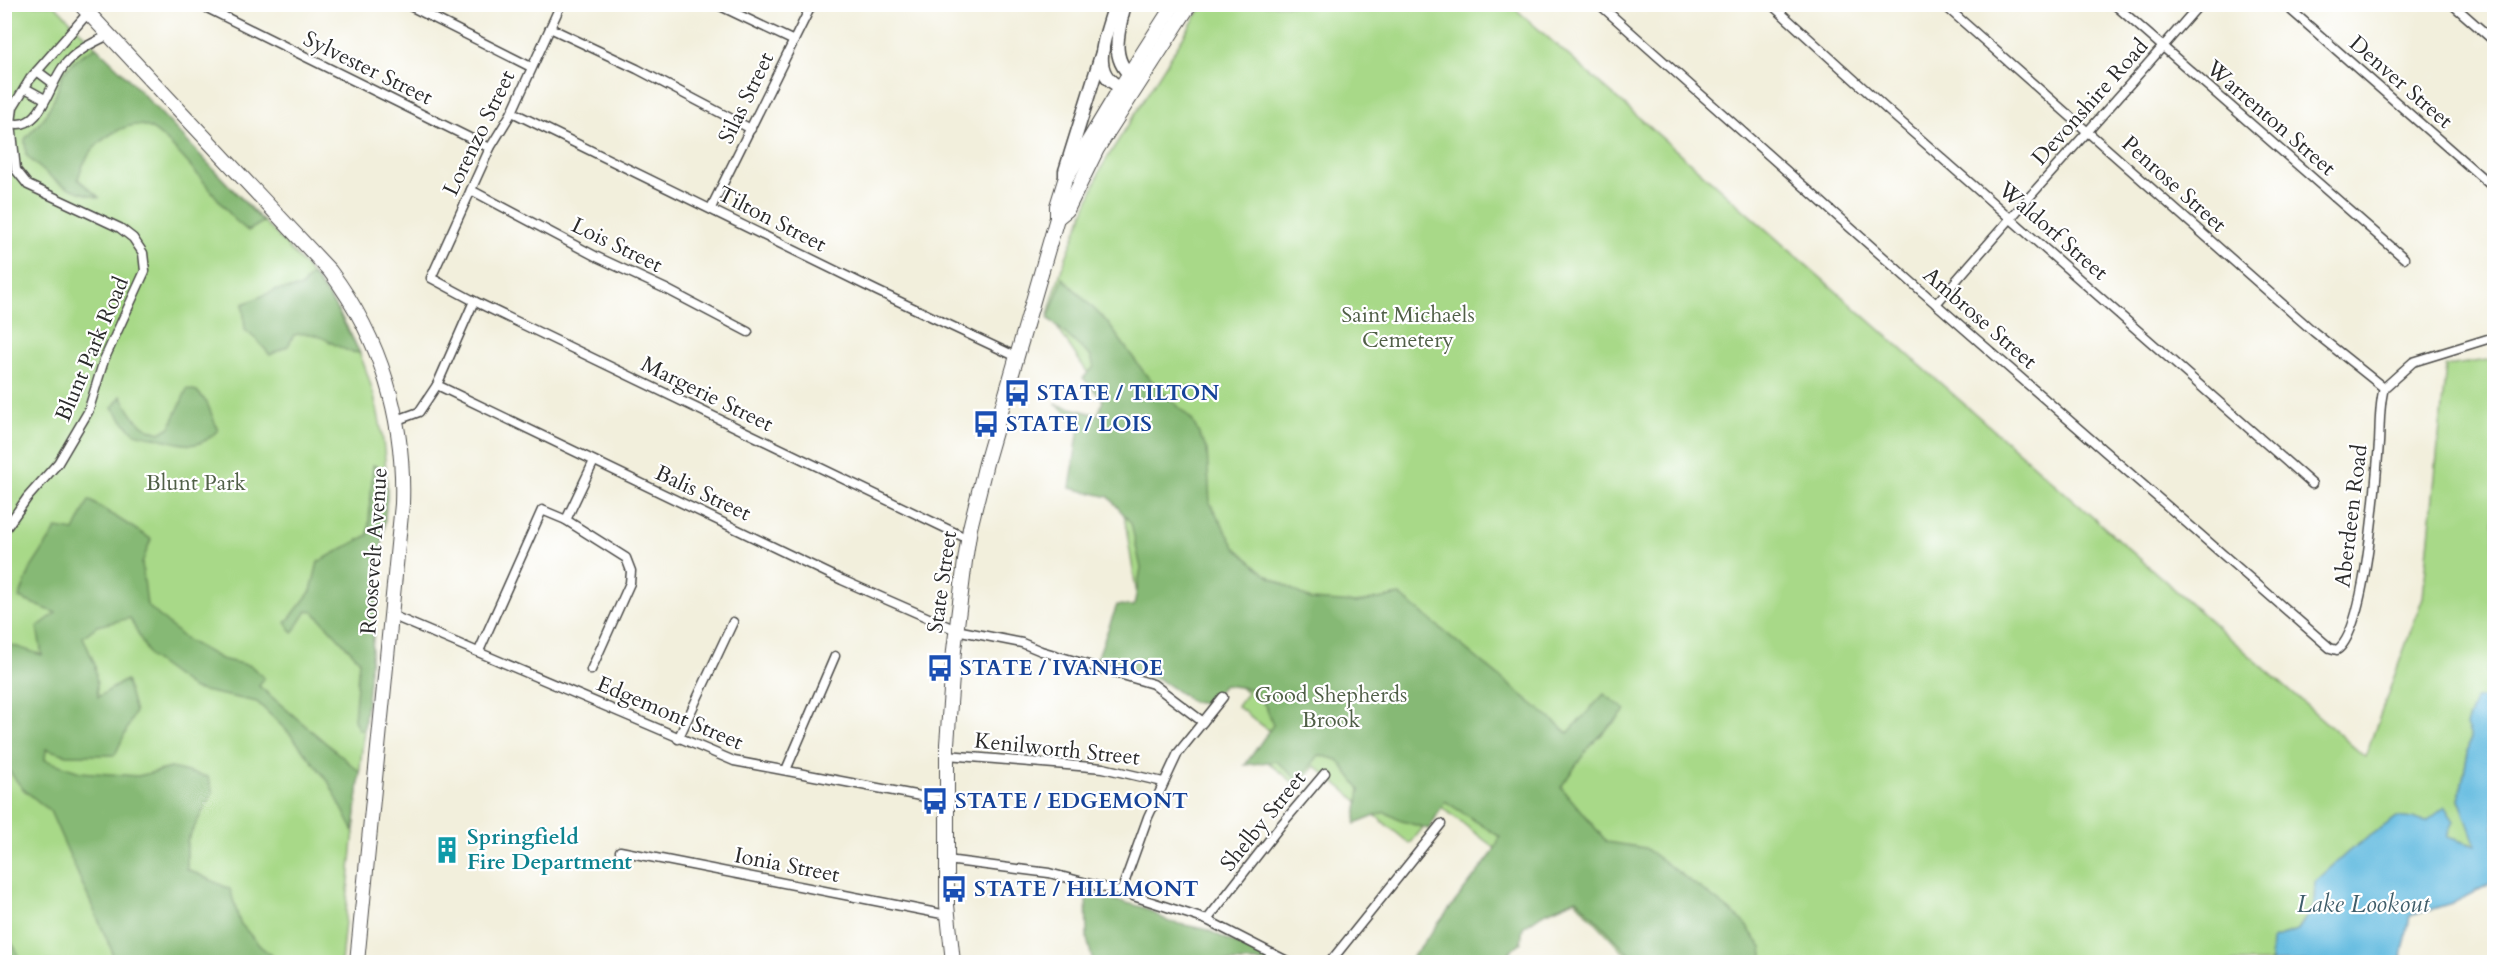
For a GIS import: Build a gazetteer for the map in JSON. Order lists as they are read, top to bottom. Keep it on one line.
{"streets":{"main road":["Roosevelt Avenue","State Street"],"street":["Sylvester Street","Denver Street","Silas Street","Devonshire Road","Warrenton Street","Lorenzo Street","Penrose Street","Tilton Street","Waldorf Street","Lois Street","Ambrose Street","Blunt Park Road","Margerie Street","Balis Street","Aberdeen Road","Edgemont Street","Kenilworth Street","Shelby Street","Ionia Street"]},"crossings":[["Sylvester Street","Lorenzo Street"],["Silas Street","Tilton Street"],["Devonshire Road","Warrenton Street"],["Devonshire Road","Penrose Street"],["Devonshire Road","Waldorf Street"],["Devonshire Road","Ambrose Street"],["Lorenzo Street","Tilton Street"],["Lorenzo Street","Lois Street"],["Lorenzo Street","Margerie Street"],["Penrose Street","Aberdeen Road"],["Tilton Street","State Street"],["Ambrose Street","Aberdeen Road"],["Blunt Park Road","Roosevelt Avenue"],["Margerie Street","State Street"],["Balis Street","State Street"],["Roosevelt Avenue","Edgemont Street"],["State Street","Edgemont Street"],["State Street","Kenilworth Street"],["State Street","Ionia Street"]],"water":["Lake Lookout"],"parks":["Saint Michaels Cemetery","Blunt Park","Good Shepherds Brook"],"places":{"bus stop":["STATE / TILTON","STATE / LOIS","STATE / IVANHOE","STATE / EDGEMONT","STATE / HILLMONT"],"building":["Springfield Fire Department"]}}
